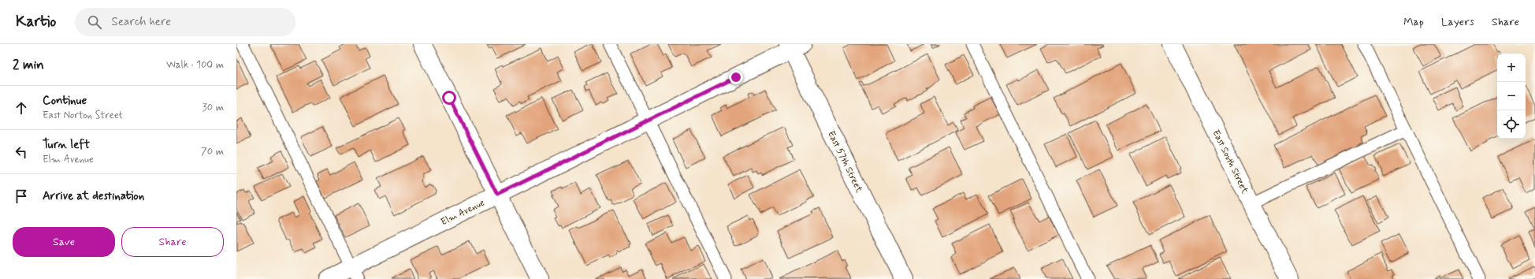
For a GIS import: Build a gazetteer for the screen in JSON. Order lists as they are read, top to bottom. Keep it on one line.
{"streets":{"street":["East 57th Street","East South Street","Elm Avenue"]},"crossings":[["East 57th Street","Elm Avenue"]],"page":{"header":"Kartio","search":"Search here","nav":["Map","Layers","Share"],"heading":["2 min","Walk · 100 m"],"map_buttons":["+","−"],"list":[["Continue","East Norton Street","30 m"],["Turn left","Elm Avenue","70 m"],"Arrive at destination"],"buttons":["Save","Share"]}}
